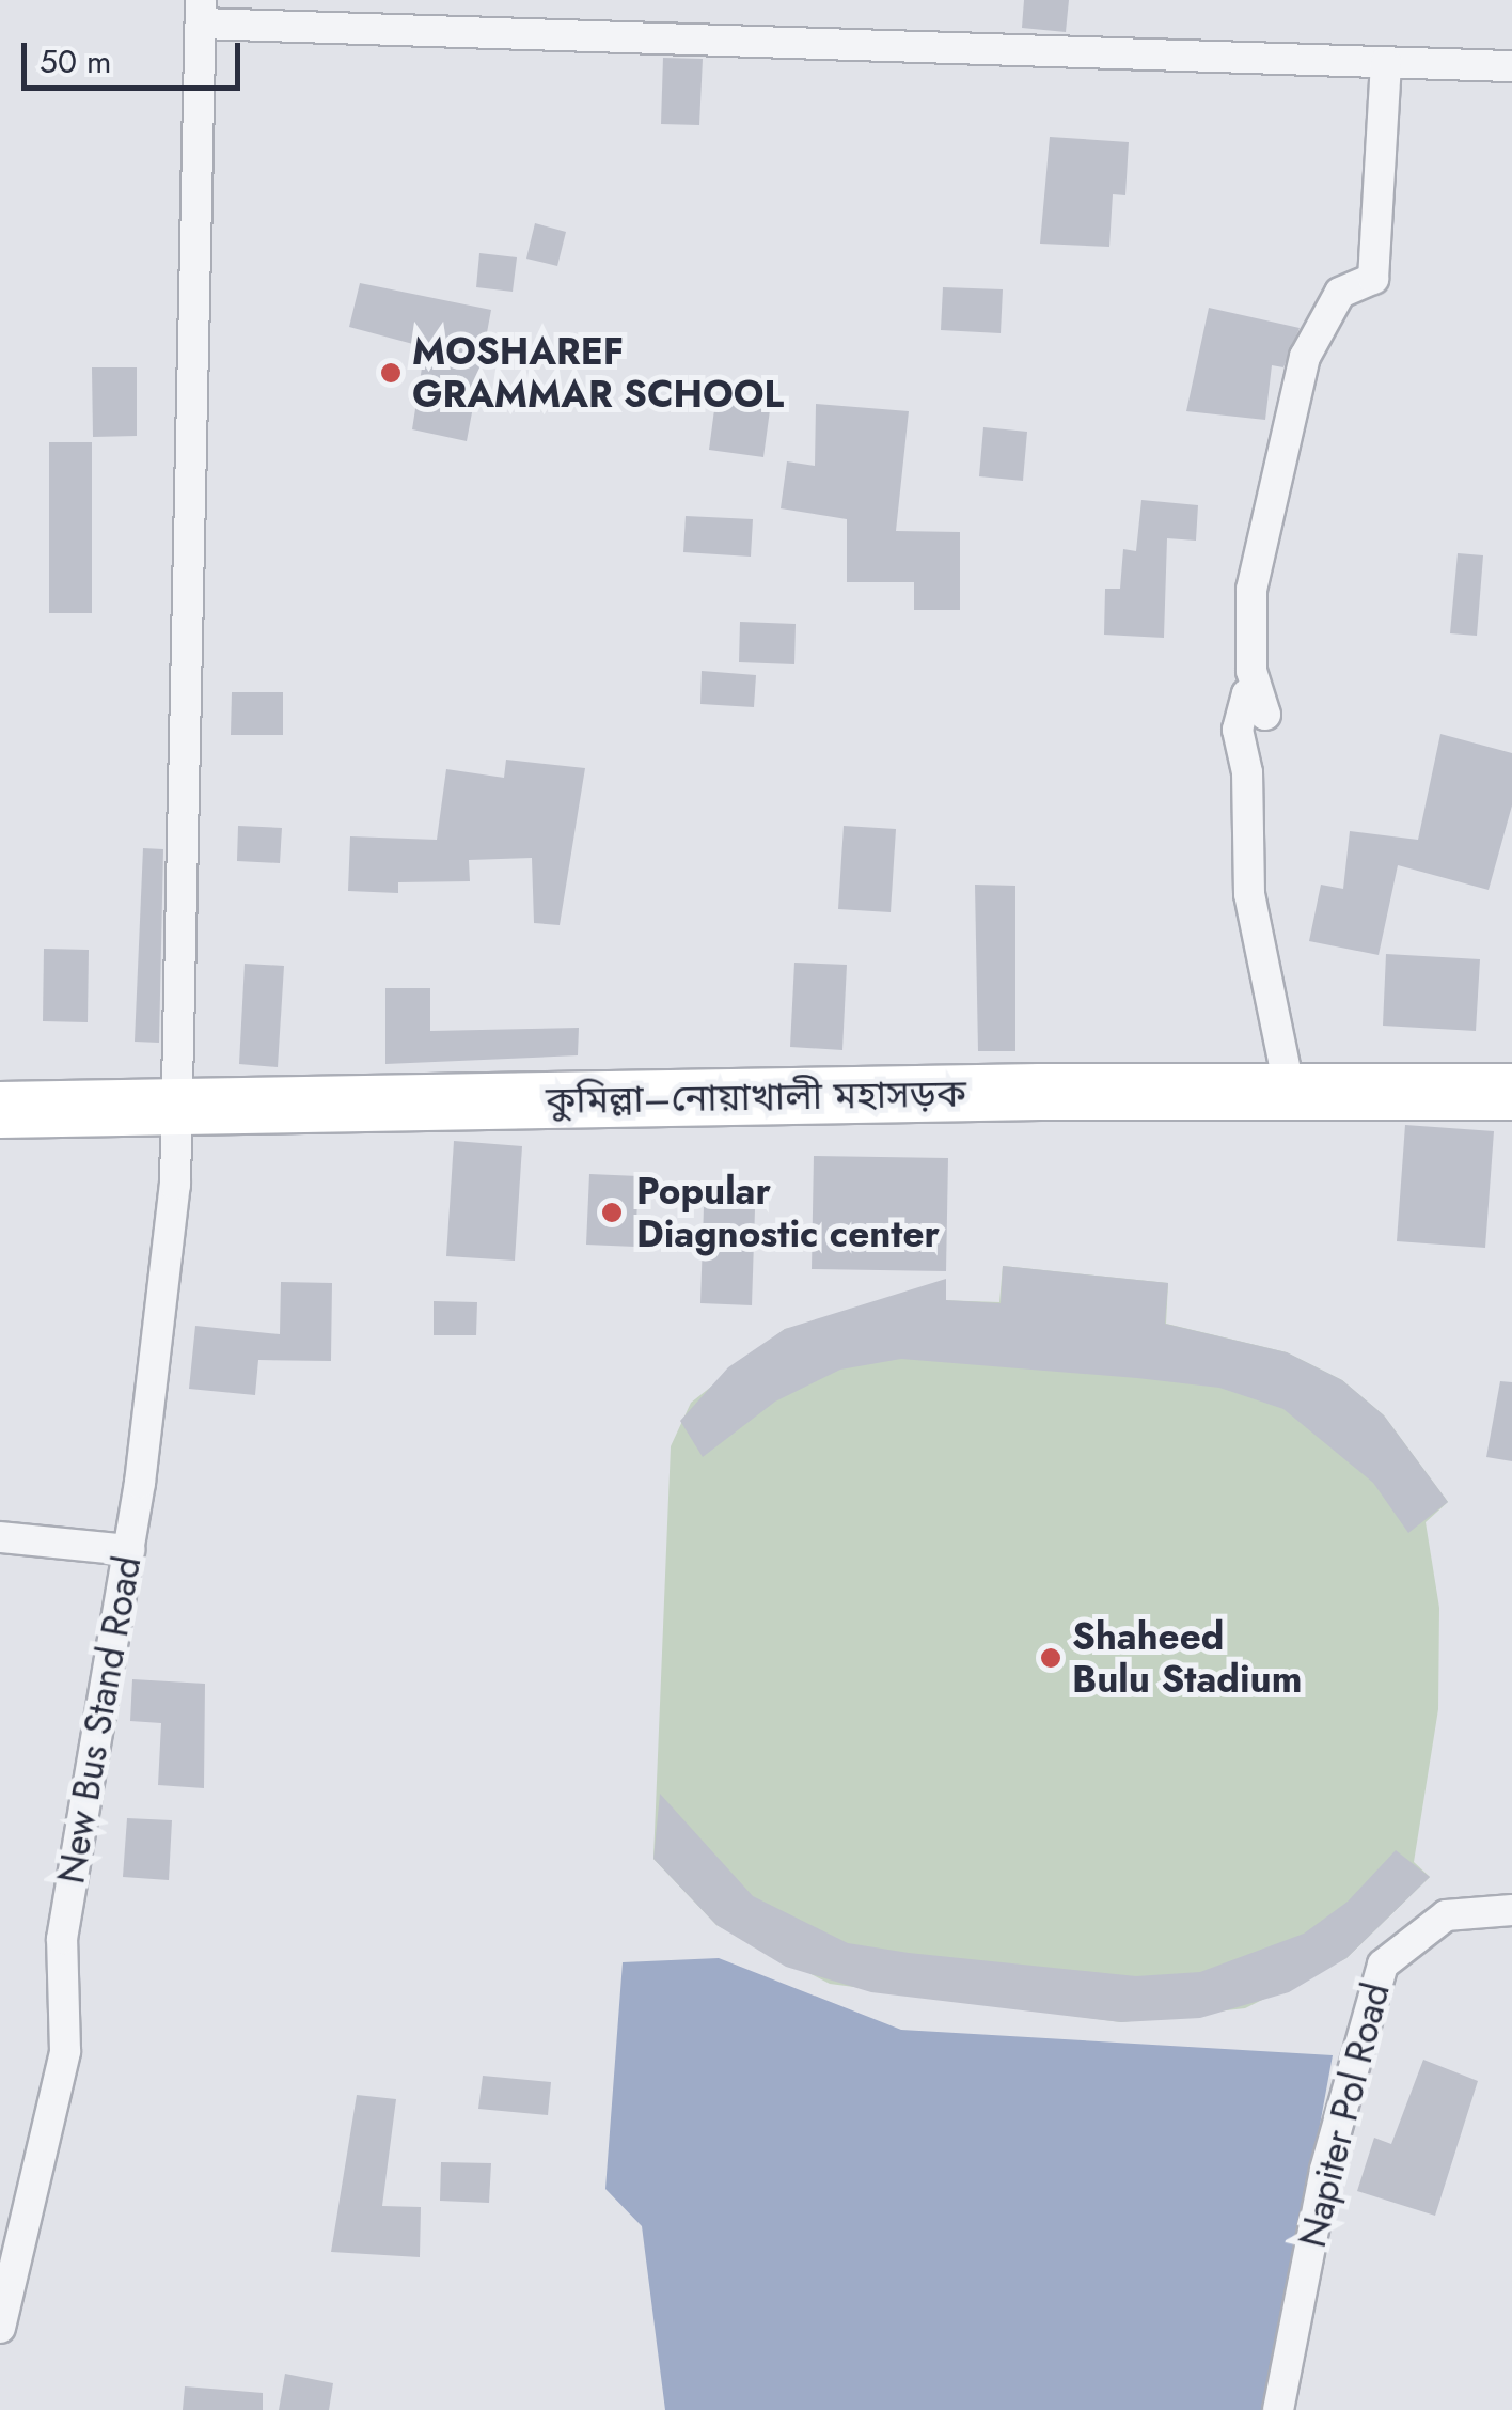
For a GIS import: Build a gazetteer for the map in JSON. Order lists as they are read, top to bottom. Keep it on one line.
{"streets":{"highway":["কুমিল্লা–নোয়াখালী মহাসড়ক"],"street":["New Bus Stand Road","Napiter Pol Road"]},"crossings":[["কুমিল্লা–নোয়াখালী মহাসড়ক","New Bus Stand Road"]],"places":["MOSHAREF GRAMMAR SCHOOL","Popular Diagnostic center","Shaheed Bulu Stadium"],"scale_bar":"50 m"}
